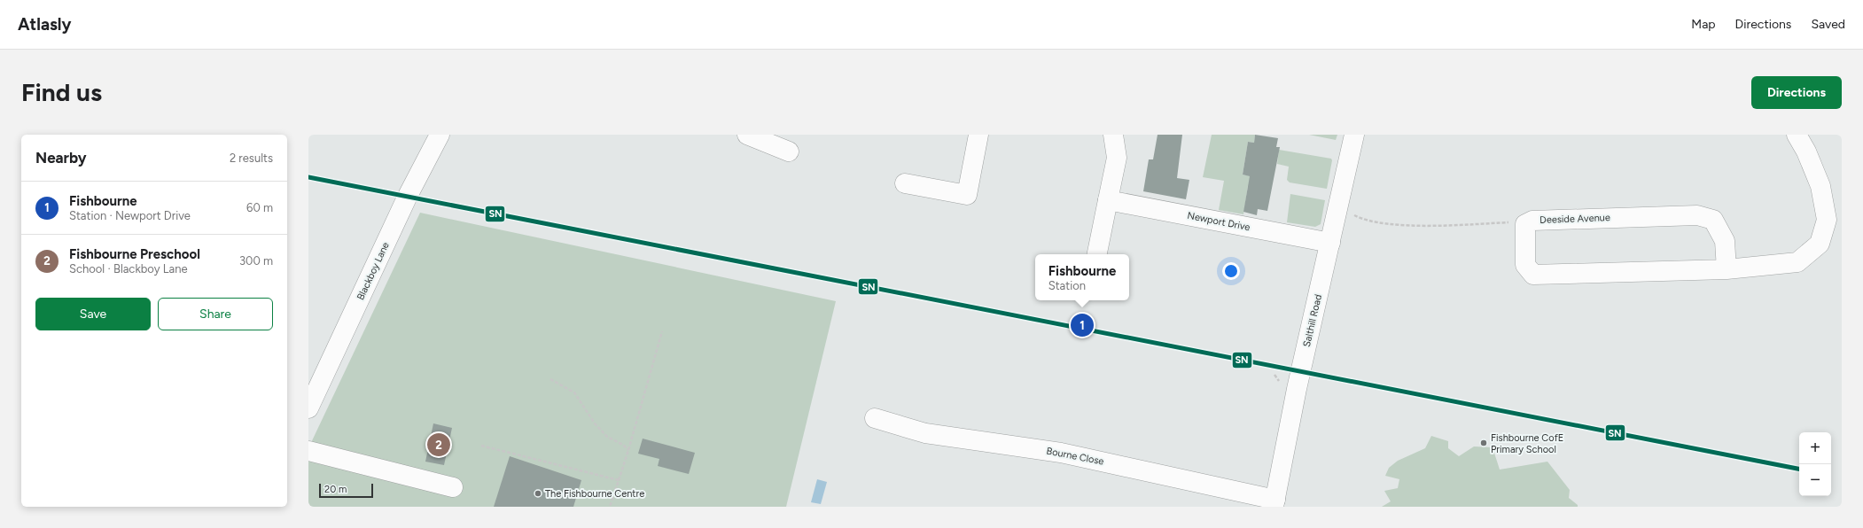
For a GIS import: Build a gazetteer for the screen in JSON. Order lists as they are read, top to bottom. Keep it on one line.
{"streets":{"street":["Deeside Avenue","Newport Drive","Blackboy Lane","Salthill Road","Bourne Close"]},"crossings":[["Newport Drive","Salthill Road"],["Salthill Road","Bourne Close"]],"places":["Fishbourne CofE Primary School","The Fishbourne Centre"],"lines":["transit line SN"],"scale_bar":"20 m","page":{"header":"Atlasly","nav":["Map","Directions","Saved"],"buttons":["Directions",["Save","Share"]],"title":"Find us","heading":["Nearby","2 results"],"list":[{"mark":"1","name":"Fishbourne","note":"Station · Newport Drive","value":"60 m"},{"mark":"2","name":"Fishbourne Preschool","note":"School · Blackboy Lane","value":"300 m"}],"popup":["Fishbourne","Station"],"pins":["1","2"],"map_buttons":["+","−"],"scale":"20 m"}}
